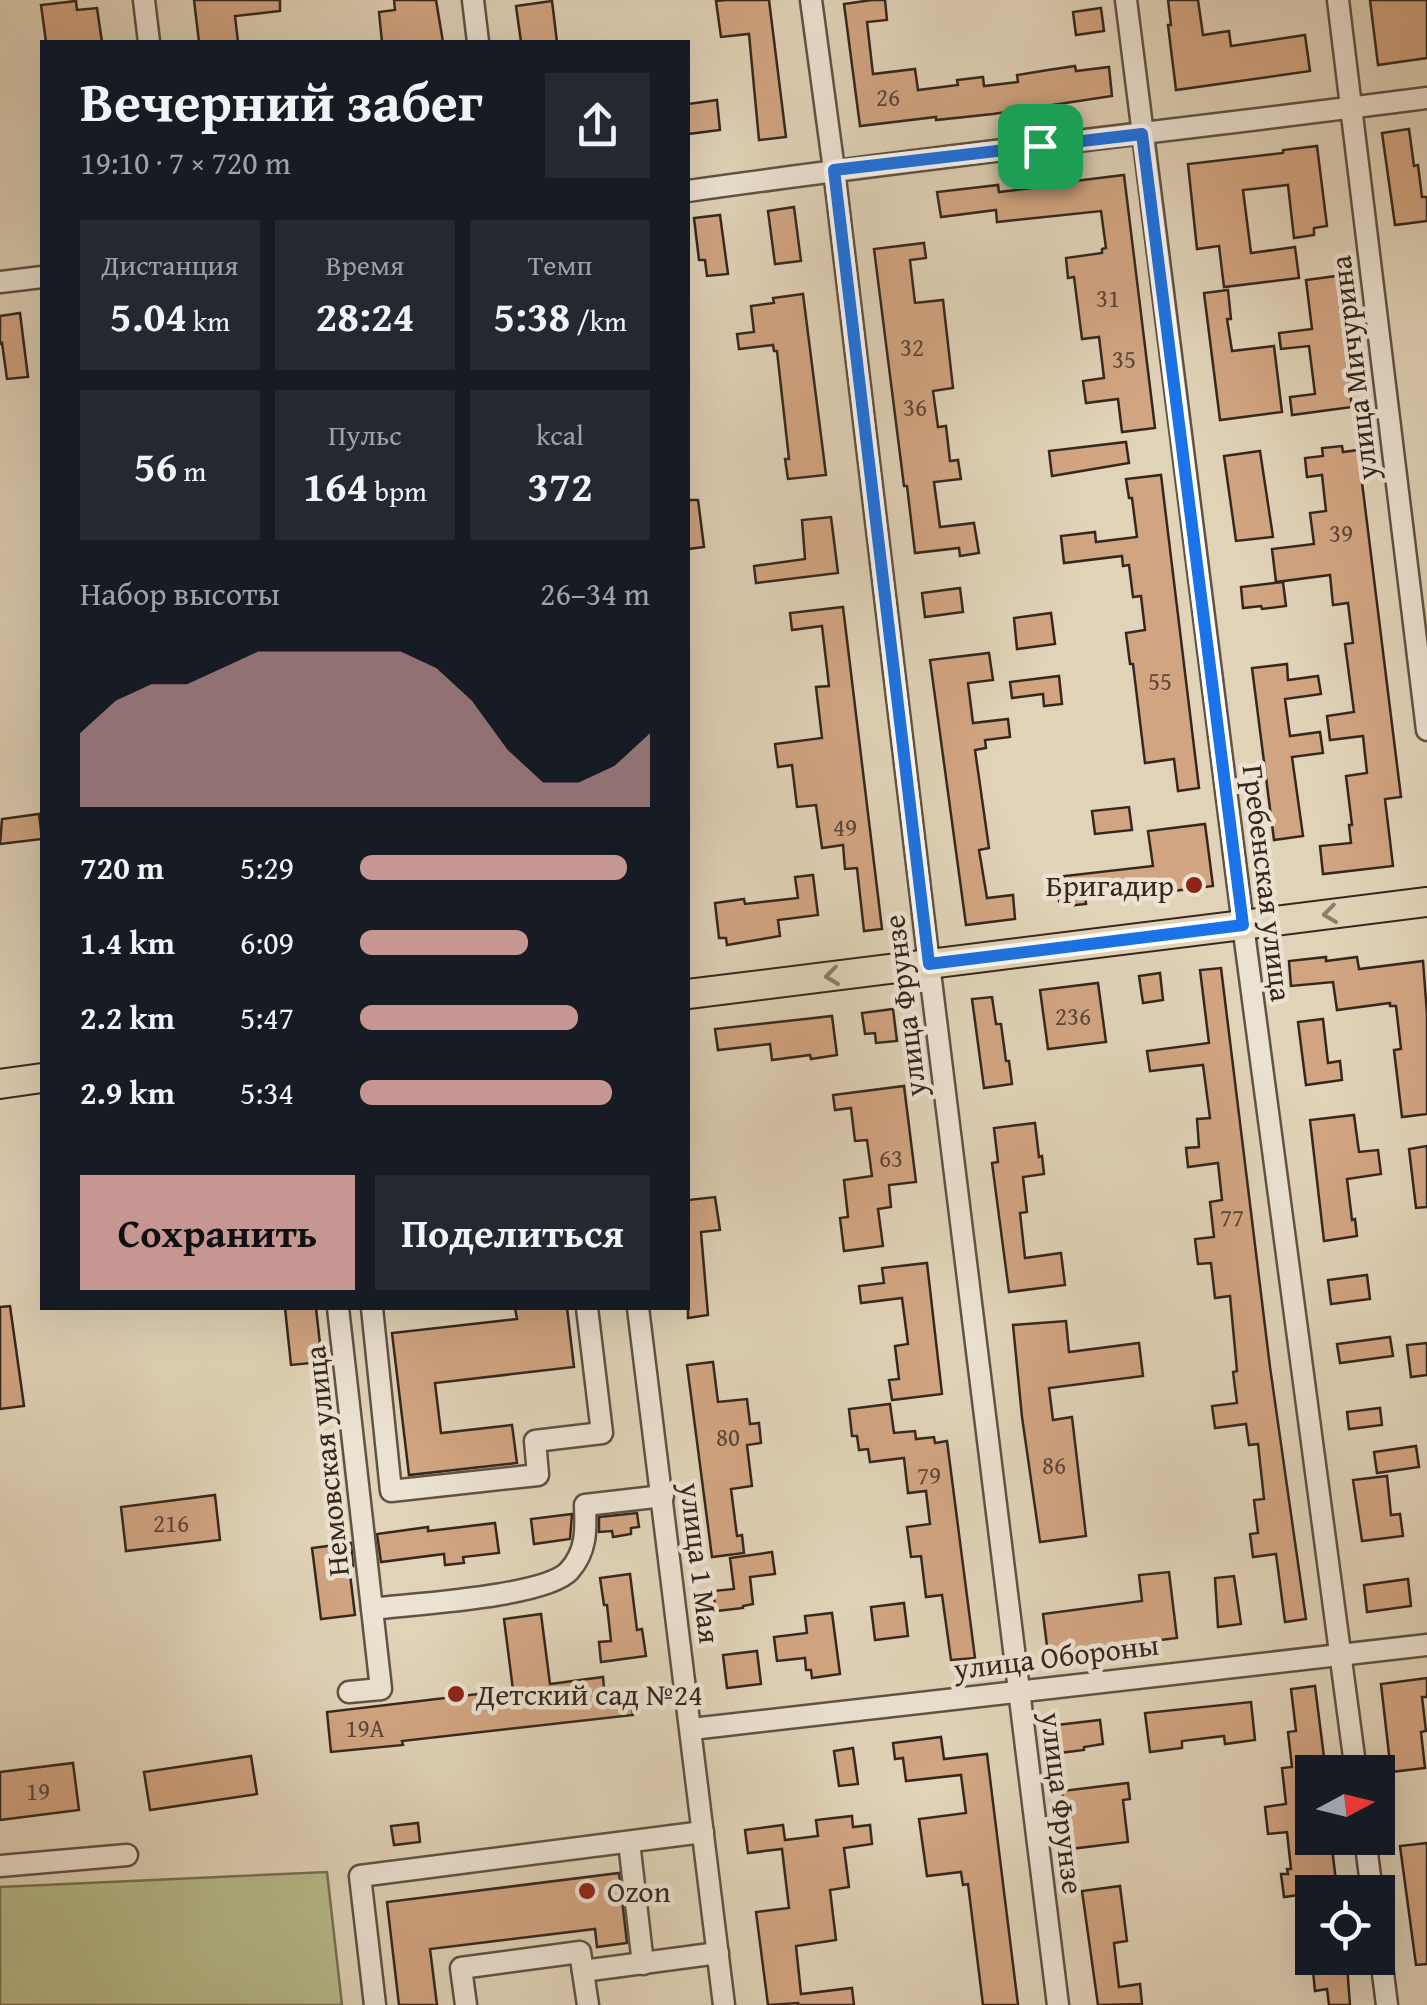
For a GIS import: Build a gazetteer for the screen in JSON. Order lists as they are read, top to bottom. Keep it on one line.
{"streets":{"street":["улица Мичурина","Гребенская улица","улица Фрунзе","Немовская улица","улица 1 Мая","улица Обороны"]},"crossings":[["Гребенская улица","улица Обороны"],["улица Фрунзе","улица Обороны"],["улица 1 Мая","улица Обороны"]],"places":["Бригадир","Детский сад №24","Ozon"],"house_numbers":["26","31","32","35","36","39","55","49","236","63","77","80","86","79","216","19А","19"],"north":"right","page":{"heading":["Вечерний забег","19:10 · 7 × 720 m"],"stats":[["Дистанция","5.04 km"],["Время","28:24"],["Темп","5:38 /km"],["56 m"],["Пульс","164 bpm"],["kcal","372"]],"chart":["Набор высоты","26–34 m"],"list":[{"name":"720 m","note":"5:29"},{"name":"1.4 km","note":"6:09"},{"name":"2.2 km","note":"5:47"},{"name":"2.9 km","note":"5:34"}],"buttons":["Сохранить","Поделиться"]}}
